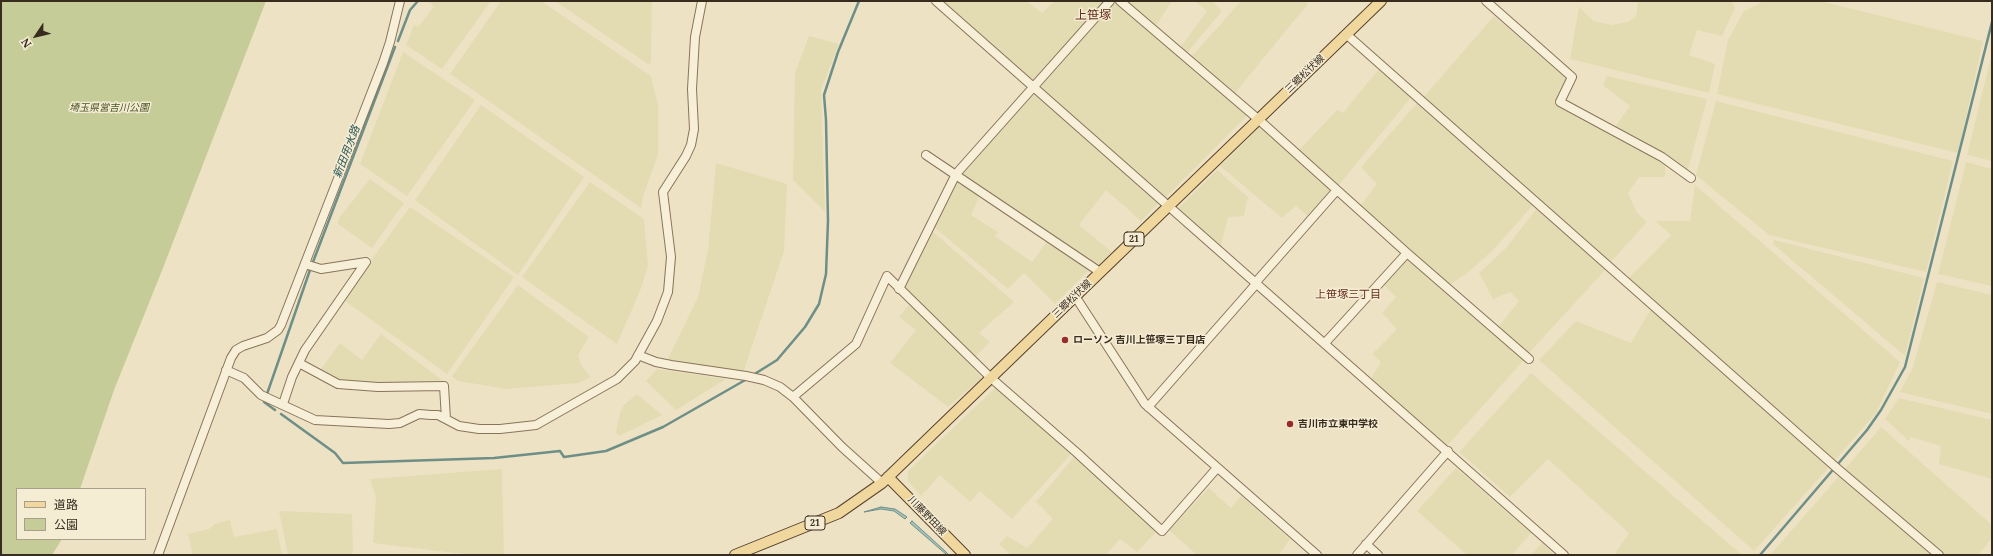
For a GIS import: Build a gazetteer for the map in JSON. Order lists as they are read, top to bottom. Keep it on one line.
{"streets":{"main road":["三郷松伏線","21","川藤野田線"]},"crossings":[["三郷松伏線","川藤野田線"]],"districts":["上笹塚","上笹塚三丁目"],"water":["新田用水路"],"parks":["埼玉県営吉川公園"],"places":["ローソン 吉川上笹塚三丁目店","吉川市立東中学校"],"legend":["道路","公園"],"north":"bottom left"}
